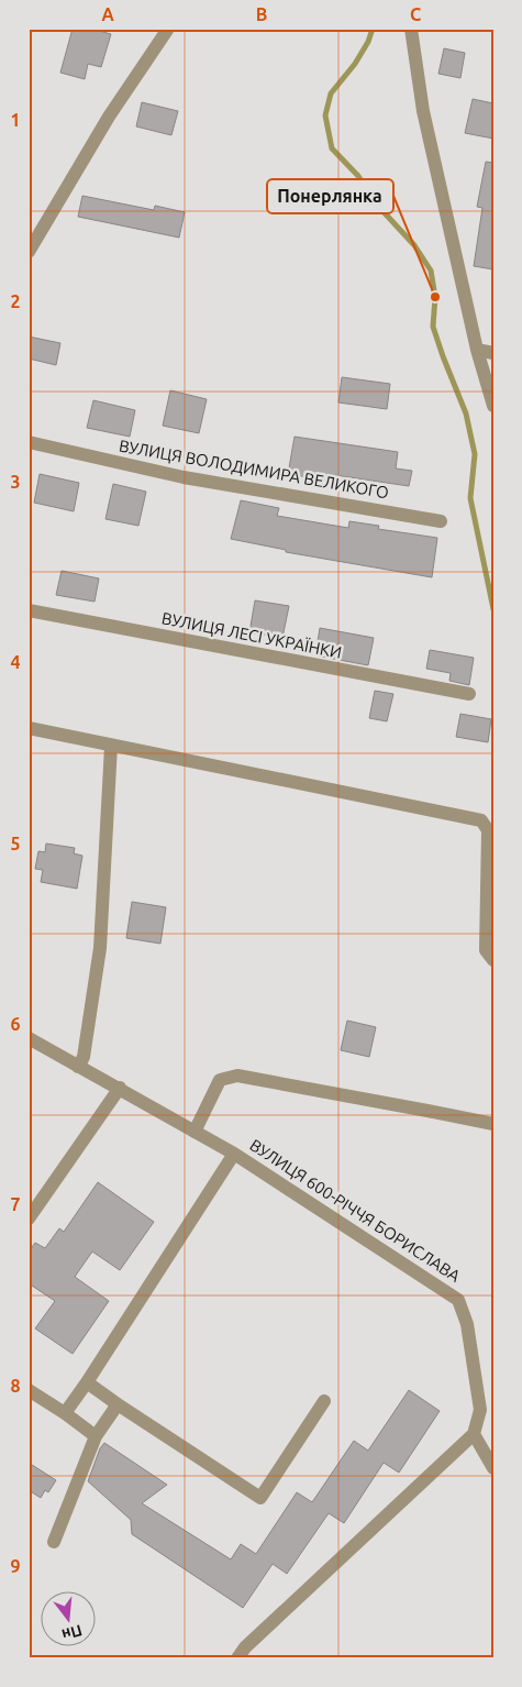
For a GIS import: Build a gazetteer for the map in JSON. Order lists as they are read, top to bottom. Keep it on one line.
{"streets":{"street":["ВУЛИЦЯ ВОЛОДИМИРА ВЕЛИКОГО","ВУЛИЦЯ ЛЕСІ УКРАЇНКИ","ВУЛИЦЯ 600-РІЧЧЯ БОРИСЛАВА"]},"places":["Понерлянка"],"north":"bottom","grid":{"columns":["A","B","C"],"rows":["1","2","3","4","5","6","7","8","9"]}}
